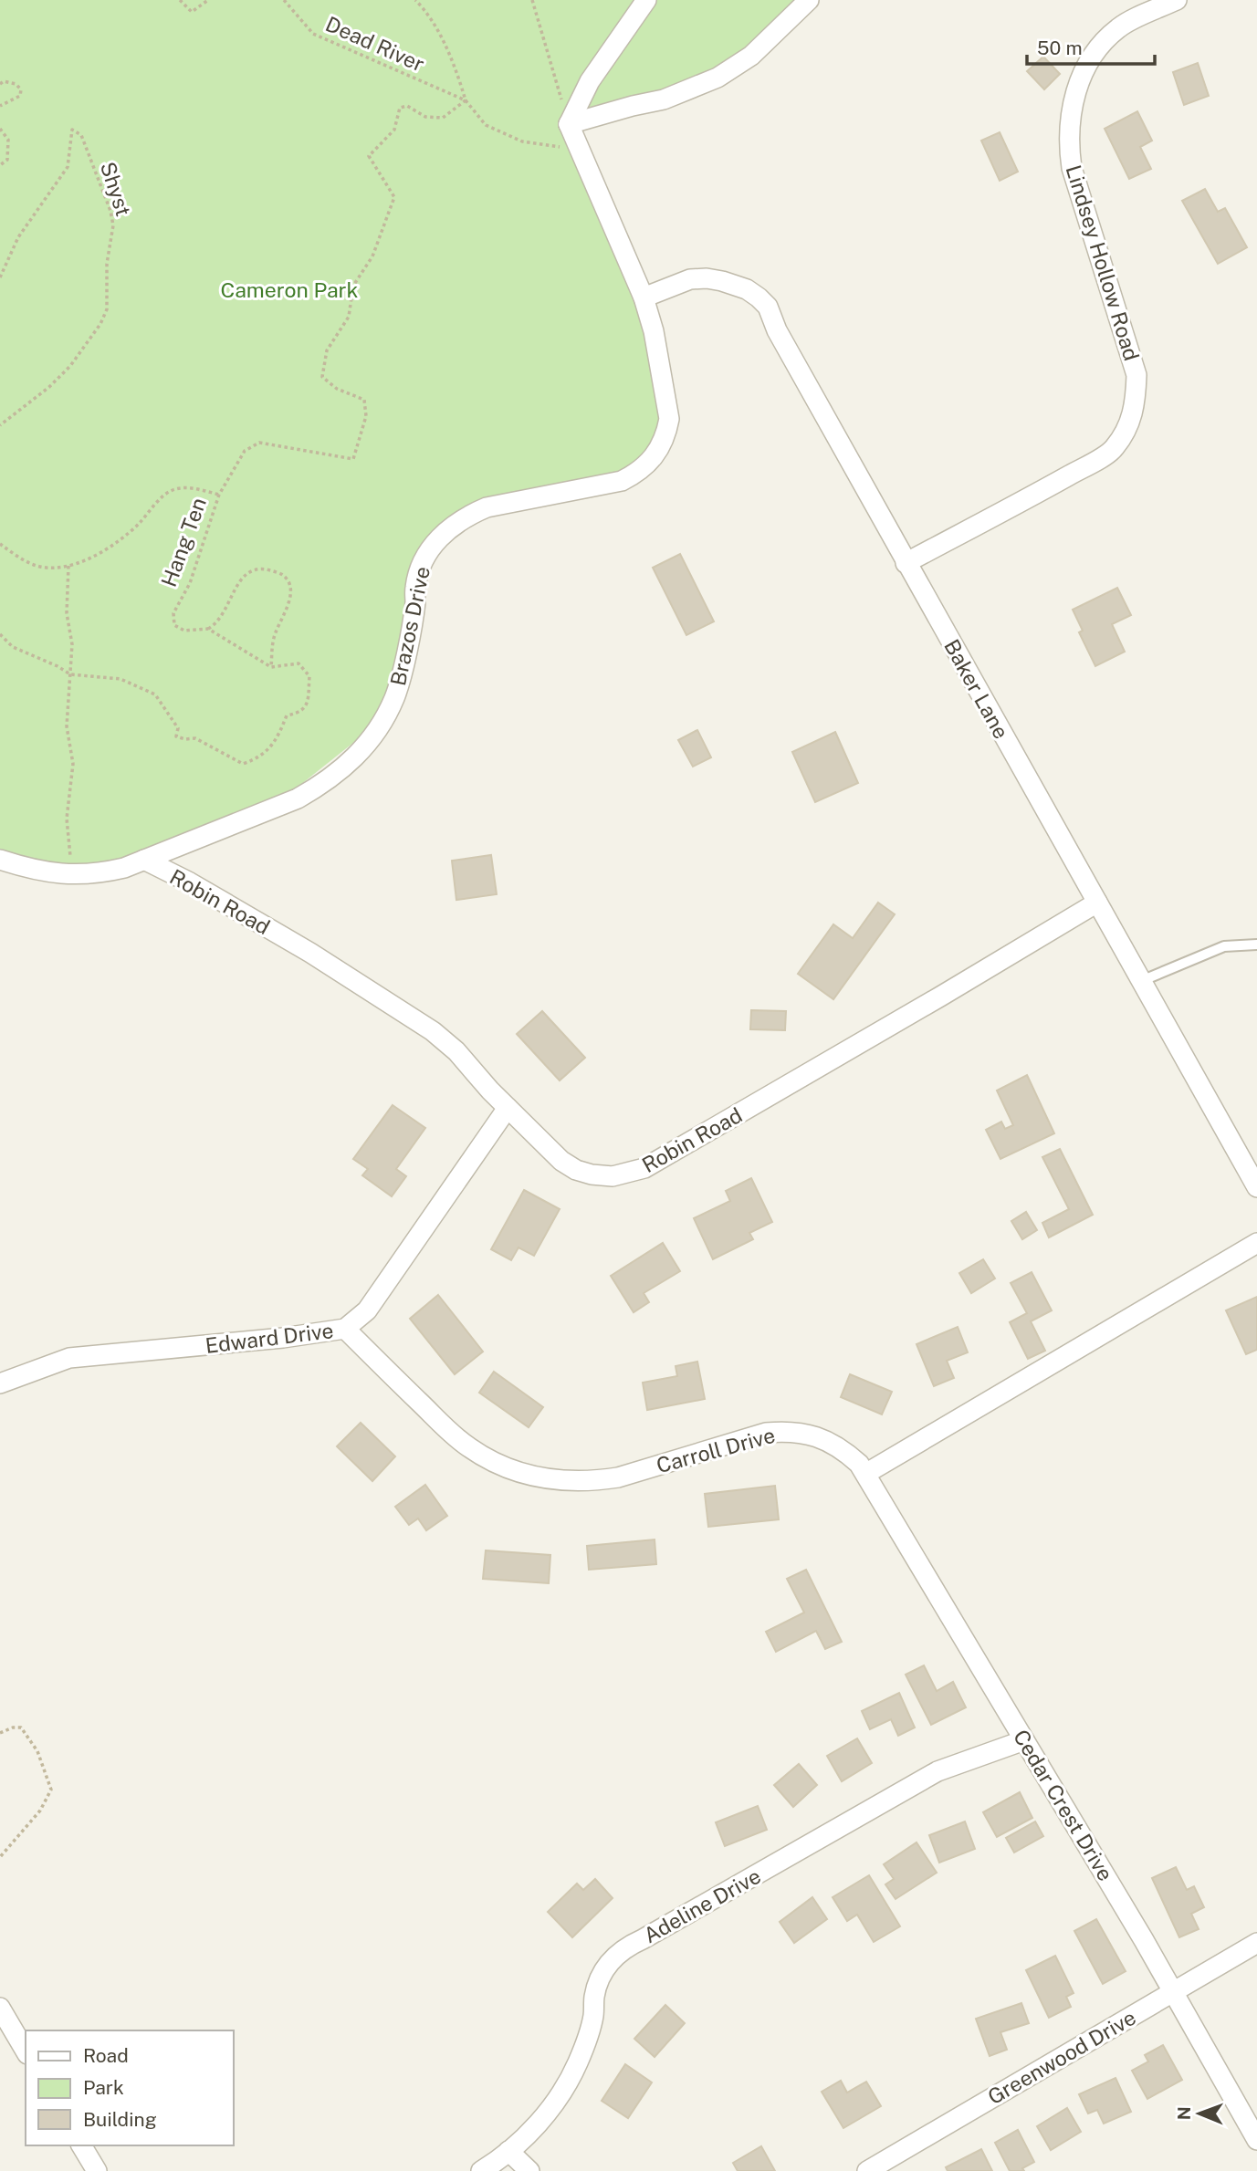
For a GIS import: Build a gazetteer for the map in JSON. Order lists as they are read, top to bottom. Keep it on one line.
{"streets":{"street":["Lindsey Hollow Road","Brazos Drive","Baker Lane","Robin Road","Edward Drive","Carroll Drive","Cedar Crest Drive","Adeline Drive","Greenwood Drive"],"path":["Dead River","Shyst","Hang Ten"]},"crossings":[["Lindsey Hollow Road","Baker Lane"],["Brazos Drive","Baker Lane"],["Brazos Drive","Robin Road"],["Baker Lane","Robin Road"],["Robin Road","Edward Drive"],["Edward Drive","Carroll Drive"],["Carroll Drive","Cedar Crest Drive"],["Cedar Crest Drive","Adeline Drive"],["Cedar Crest Drive","Greenwood Drive"]],"parks":["Cameron Park"],"legend":["Road","Park","Building"],"scale_bar":"50 m","north":"left"}
